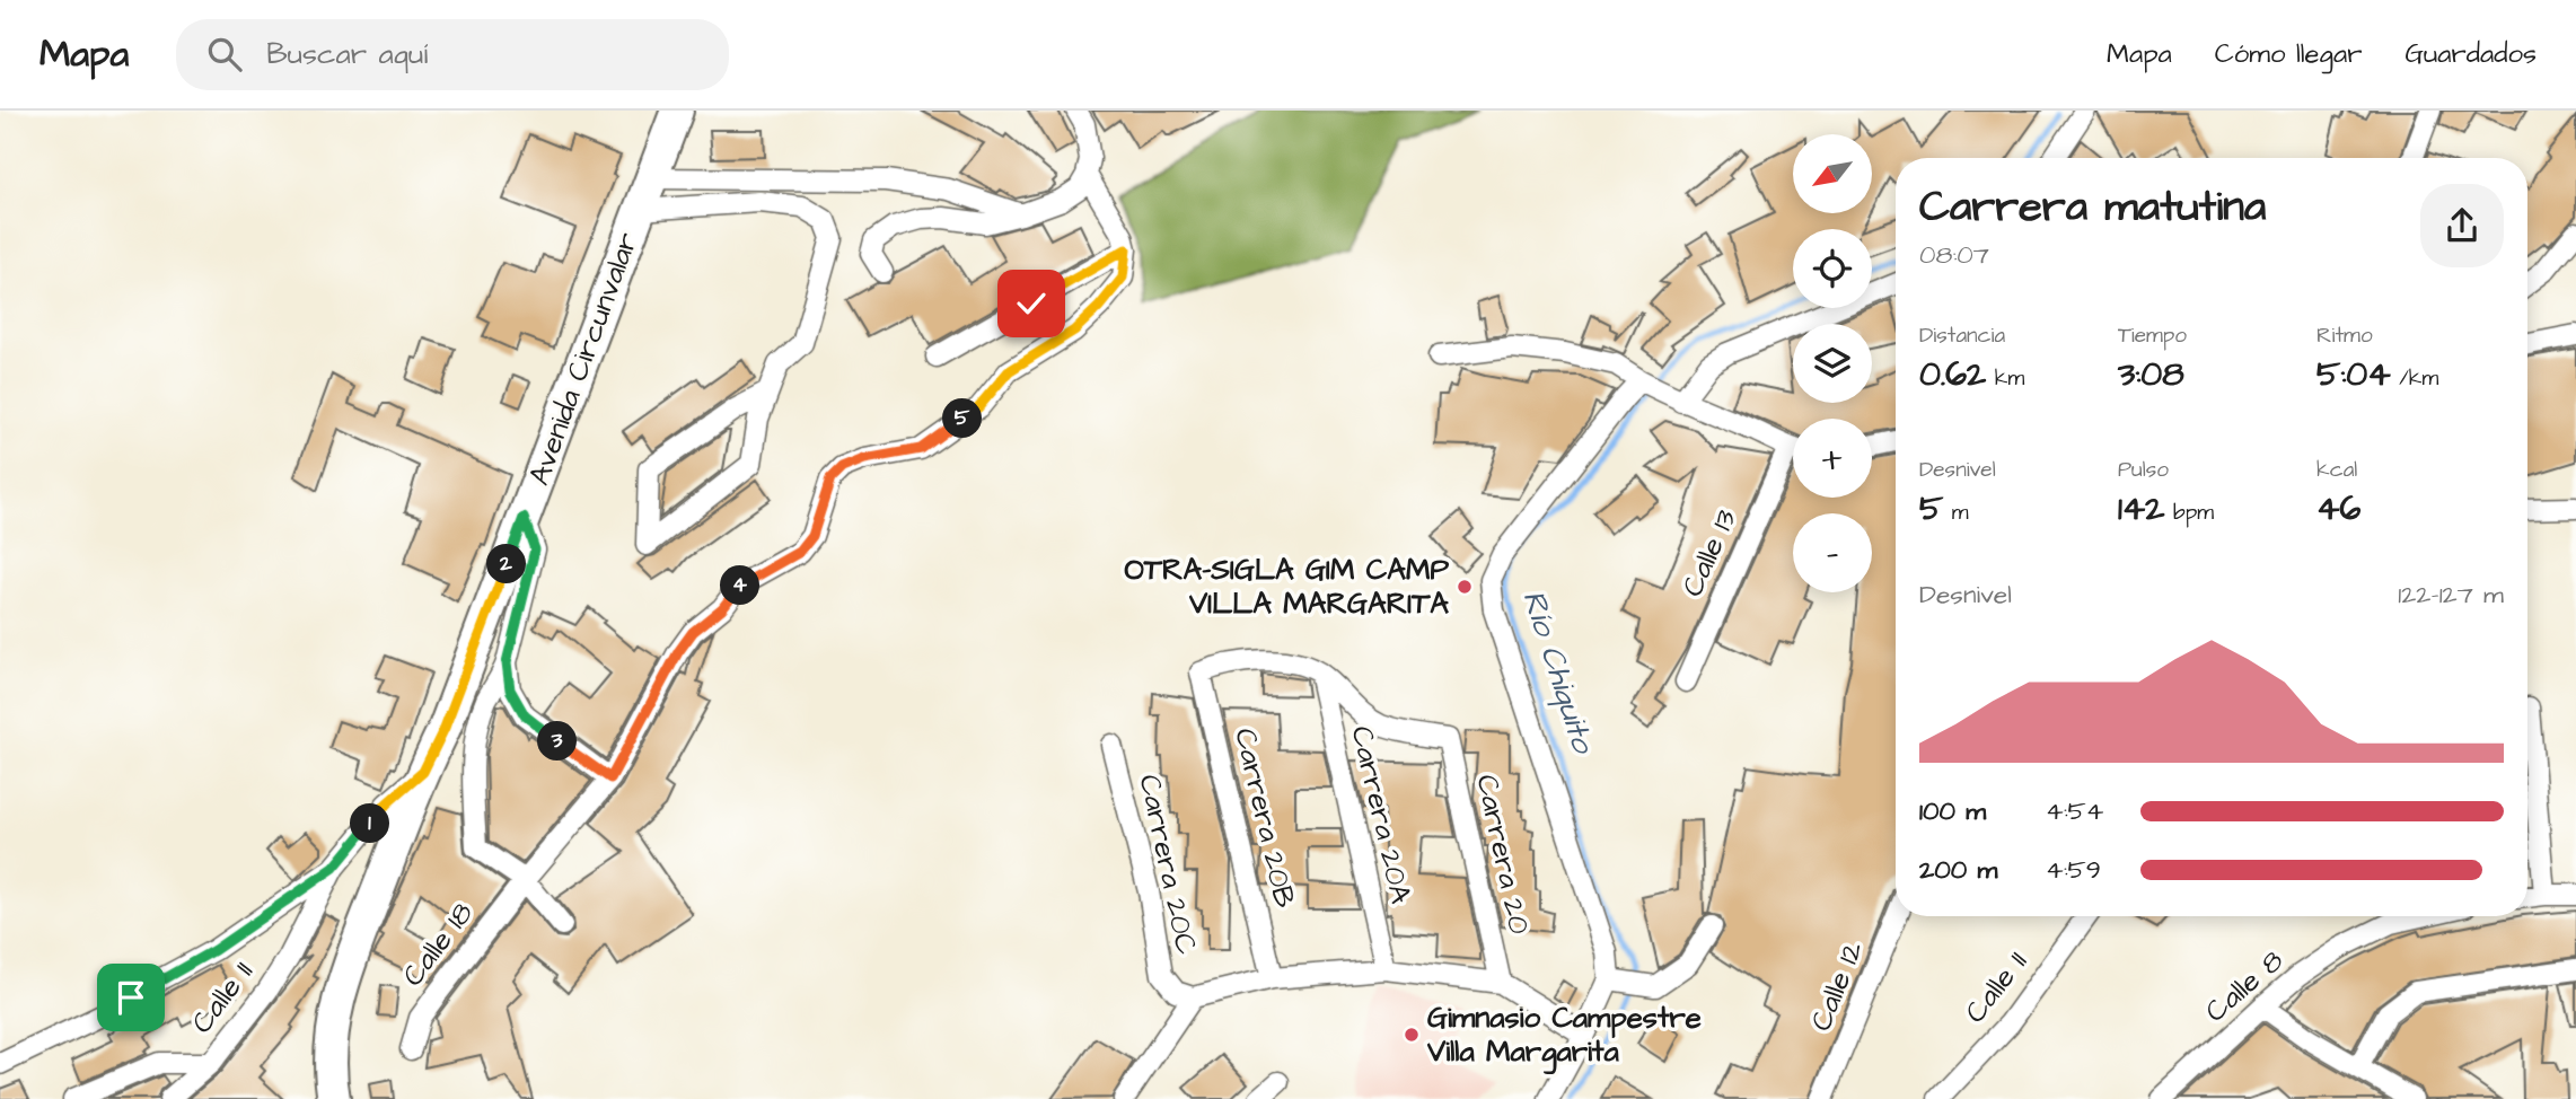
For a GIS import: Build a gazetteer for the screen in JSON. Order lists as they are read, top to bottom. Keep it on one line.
{"streets":{"main road":["Avenida Circunvalar"],"street":["Calle 13","Carrera 20A","Carrera 20B","Carrera 20","Carrera 20C","Calle 18","Calle 12","Calle 8","Calle 11"]},"crossings":[["Avenida Circunvalar","Calle 11"],["Carrera 20A","Carrera 20B"],["Carrera 20A","Carrera 20"],["Carrera 20B","Carrera 20"]],"water":["Río Chiquito"],"places":["OTRA-SIGLA GIM CAMP VILLA MARGARITA","Gimnasio Campestre Villa Margarita"],"north":"bottom left","page":{"header":"Mapa","search":"Buscar aquí","nav":["Mapa","Cómo llegar","Guardados"],"map_buttons":["+","−"],"heading":["Carrera matutina","08:07"],"stats":[["Distancia","0.62 km"],["Tiempo","3:08"],["Ritmo","5:04 /km"],["Desnivel","5 m"],["Pulso","142 bpm"],["kcal","46"]],"pins":["5","2","4","3","1"],"chart":["Desnivel","122–127 m"],"list":[{"name":"100 m","note":"4:54"},{"name":"200 m","note":"4:59"}]}}
